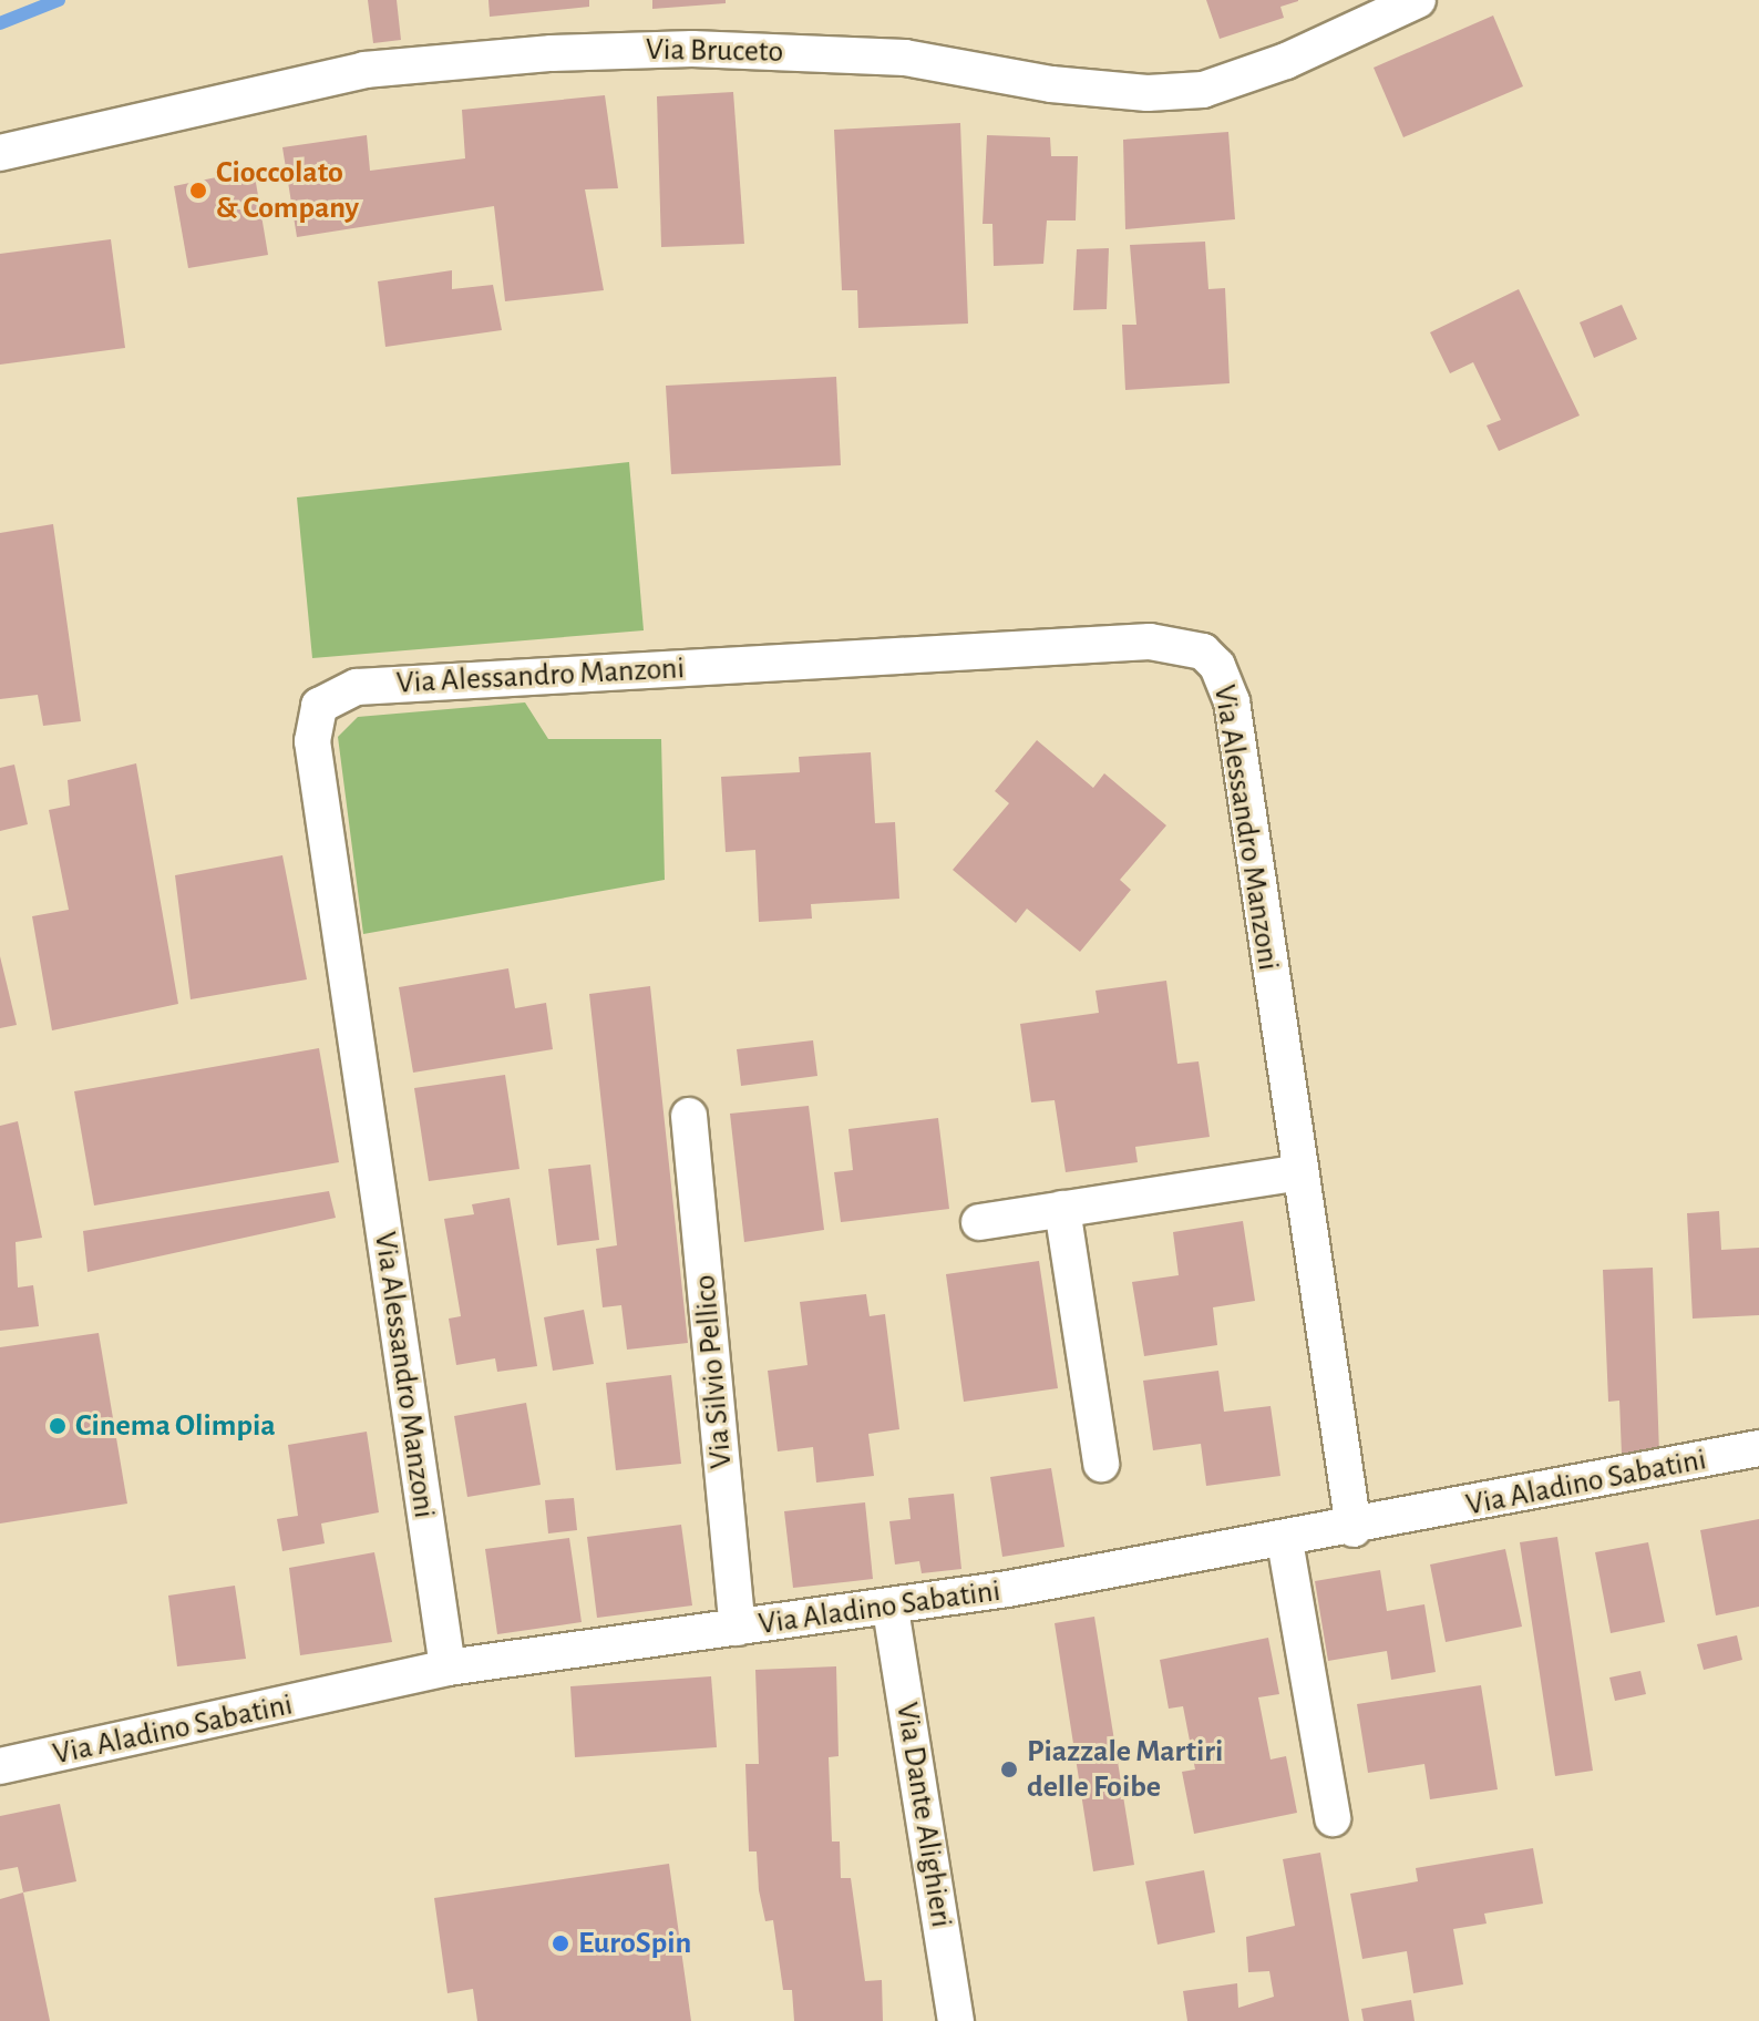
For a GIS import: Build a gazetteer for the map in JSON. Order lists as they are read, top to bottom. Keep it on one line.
{"streets":{"street":["Via Bruceto","Via Alessandro Manzoni","Via Silvio Pellico","Via Aladino Sabatini","Via Dante Alighieri"]},"crossings":[["Via Alessandro Manzoni","Via Aladino Sabatini"],["Via Silvio Pellico","Via Aladino Sabatini"],["Via Aladino Sabatini","Via Dante Alighieri"]],"places":["Cioccolato & Company","Cinema Olimpia","Piazzale Martiri delle Foibe","EuroSpin"]}
